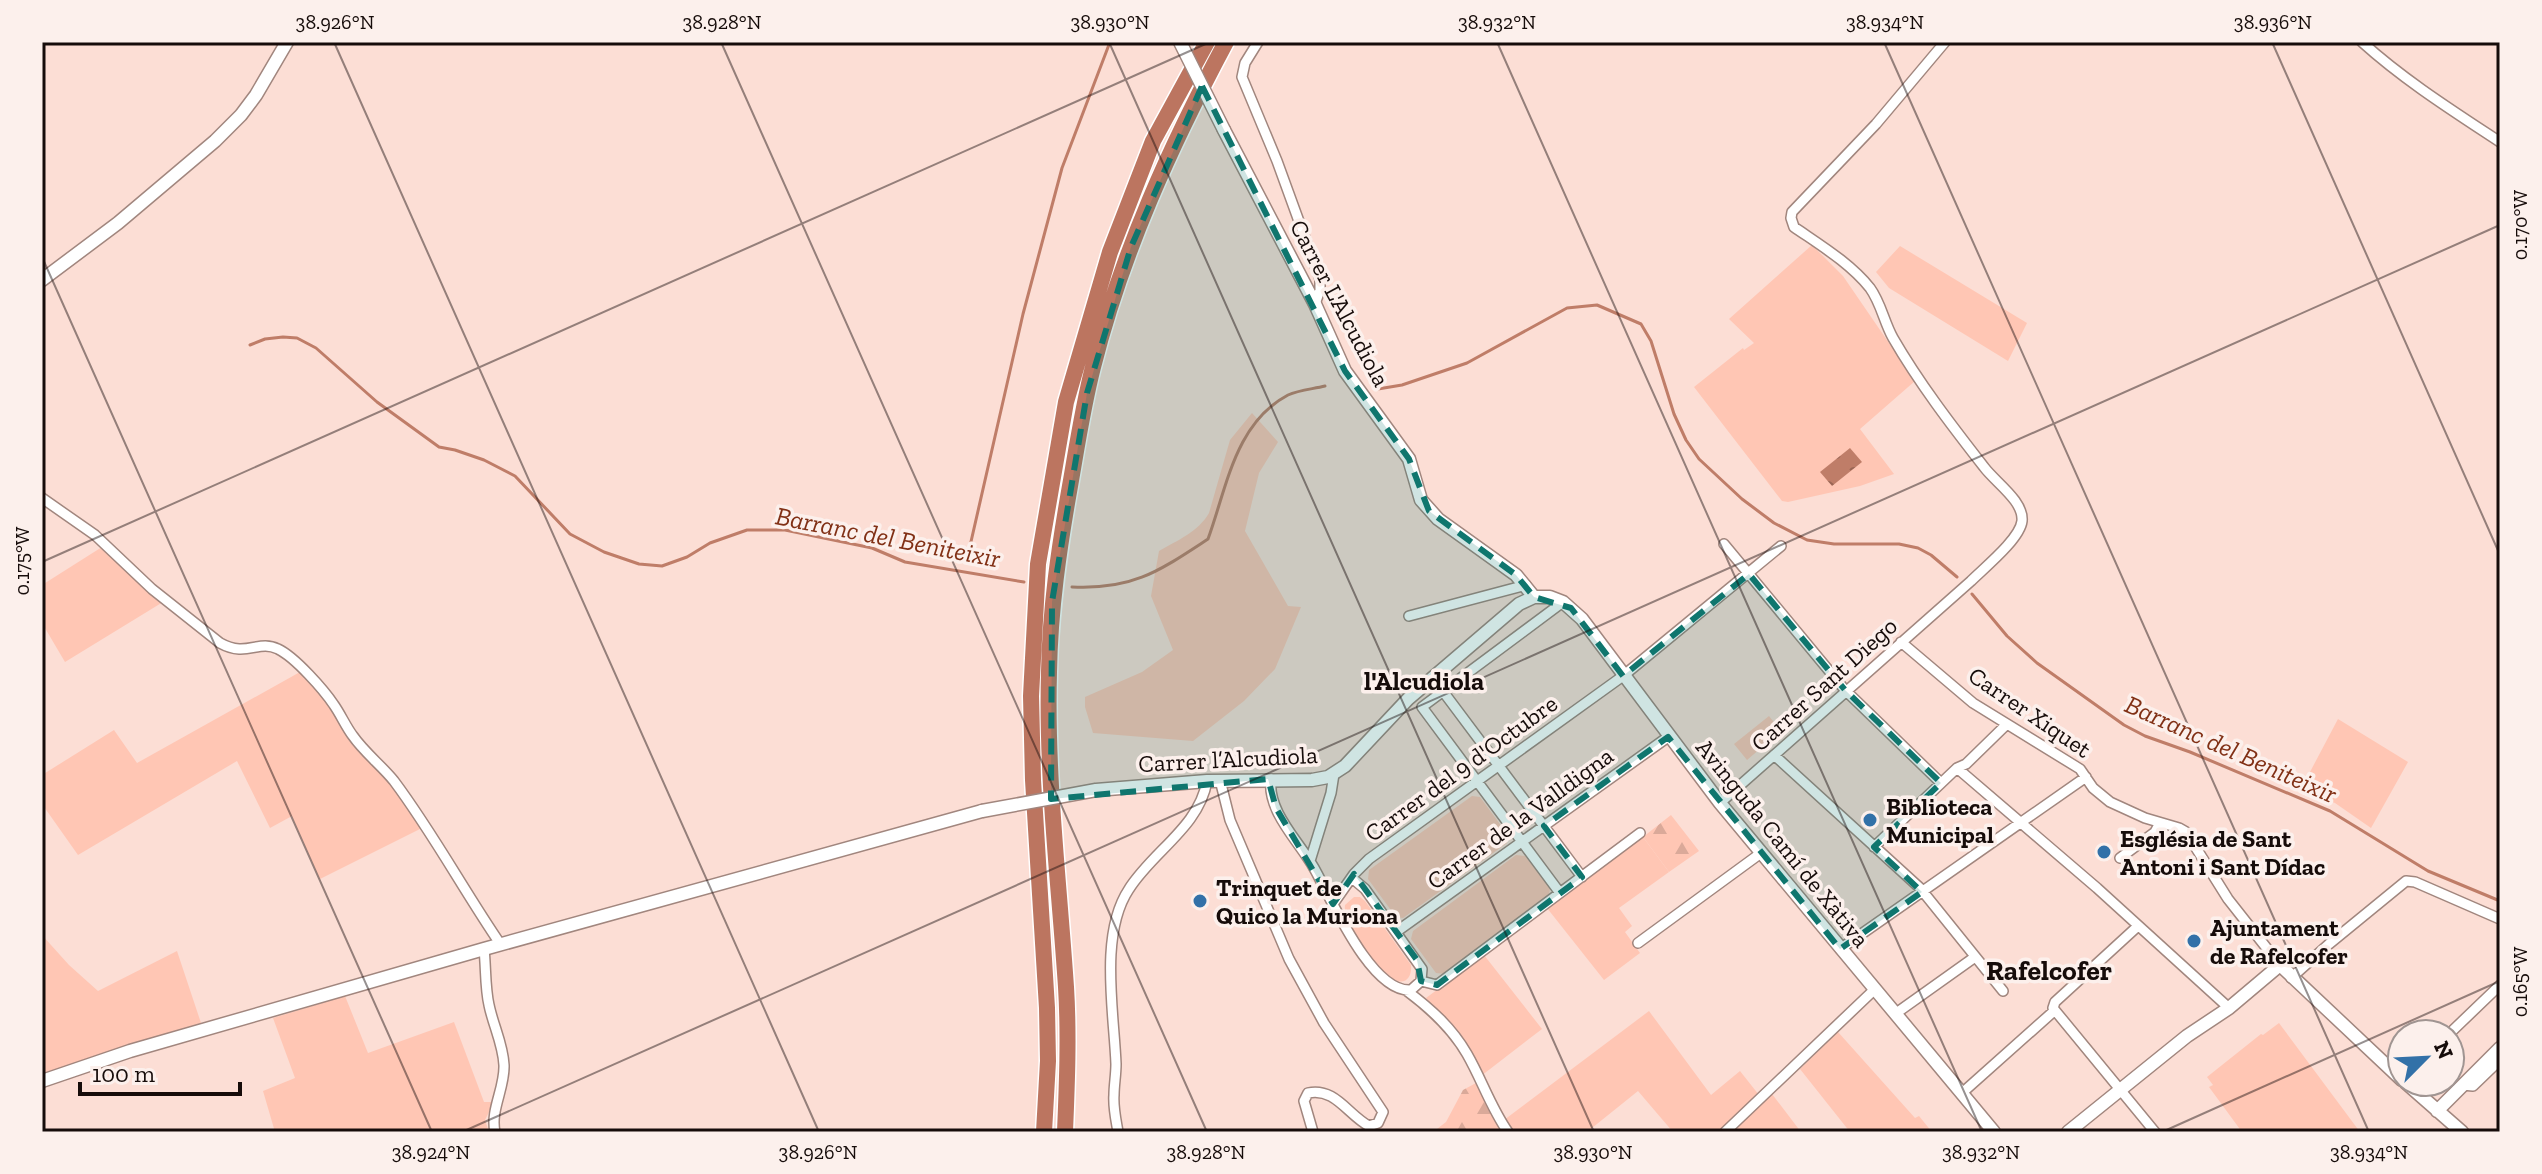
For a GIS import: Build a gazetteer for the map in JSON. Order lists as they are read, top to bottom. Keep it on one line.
{"streets":{"street":["Carrer L'Alcudiola","Carrer Sant Diego","Carrer Xiquet","Carrer l’Alcudiola","Carrer del 9 d'Octubre","Carrer de la Valldigna","Avinguda Camí de Xàtiva"]},"crossings":[["Carrer L'Alcudiola","Carrer l’Alcudiola"],["Carrer Sant Diego","Carrer Xiquet"],["Carrer Sant Diego","Avinguda Camí de Xàtiva"],["Carrer del 9 d'Octubre","Avinguda Camí de Xàtiva"],["Carrer de la Valldigna","Avinguda Camí de Xàtiva"]],"districts":["l'Alcudiola","Rafelcofer"],"water":["Barranc del Beniteixir"],"places":["Biblioteca Municipal","Església de Sant Antoni i Sant Dídac","Trinquet de Quico la Muriona","Ajuntament de Rafelcofer"],"scale_bar":"100 m","north":"top right","coordinates":["38.926°N","38.928°N","38.930°N","38.932°N","38.934°N","38.936°N","0.170°W","0.175°W","0.165°W","38.924°N"]}
